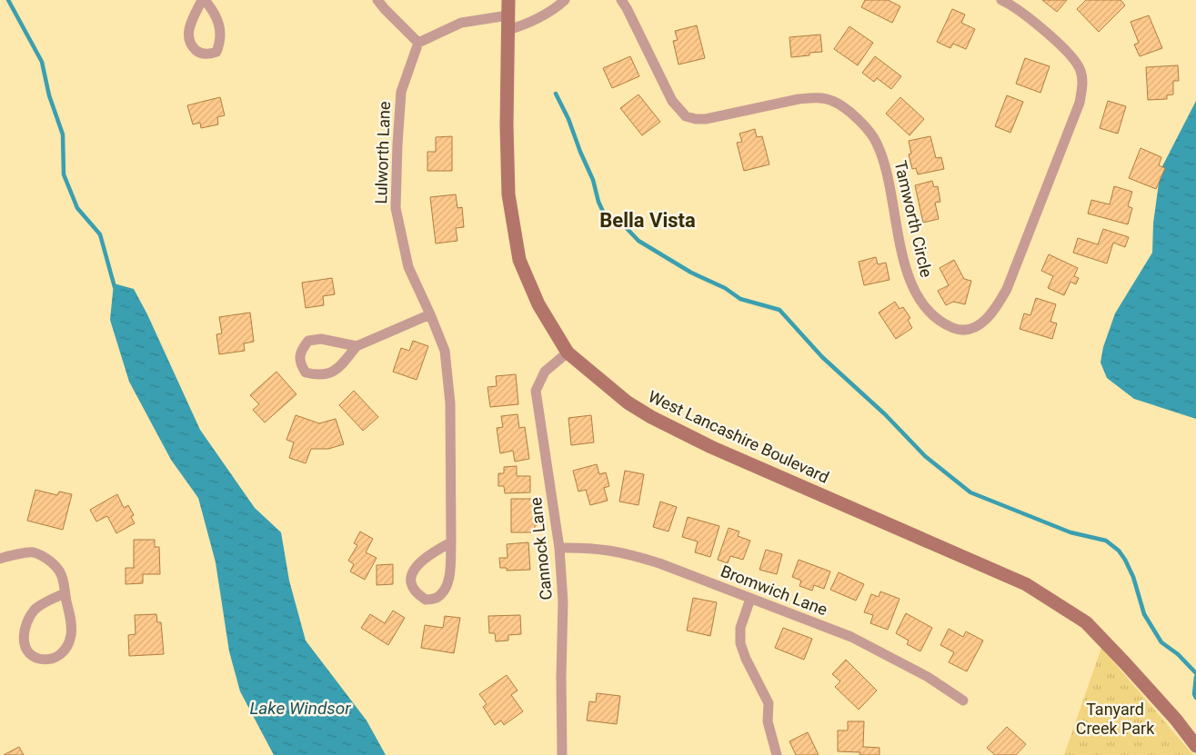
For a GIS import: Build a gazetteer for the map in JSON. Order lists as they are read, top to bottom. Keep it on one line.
{"streets":{"main road":["West Lancashire Boulevard"],"street":["Lulworth Lane","Tamworth Circle","Cannock Lane","Bromwich Lane"]},"crossings":[["West Lancashire Boulevard","Cannock Lane"],["Cannock Lane","Bromwich Lane"]],"districts":["Bella Vista"],"water":["Lake Windsor"],"parks":["Tanyard Creek Park"]}
